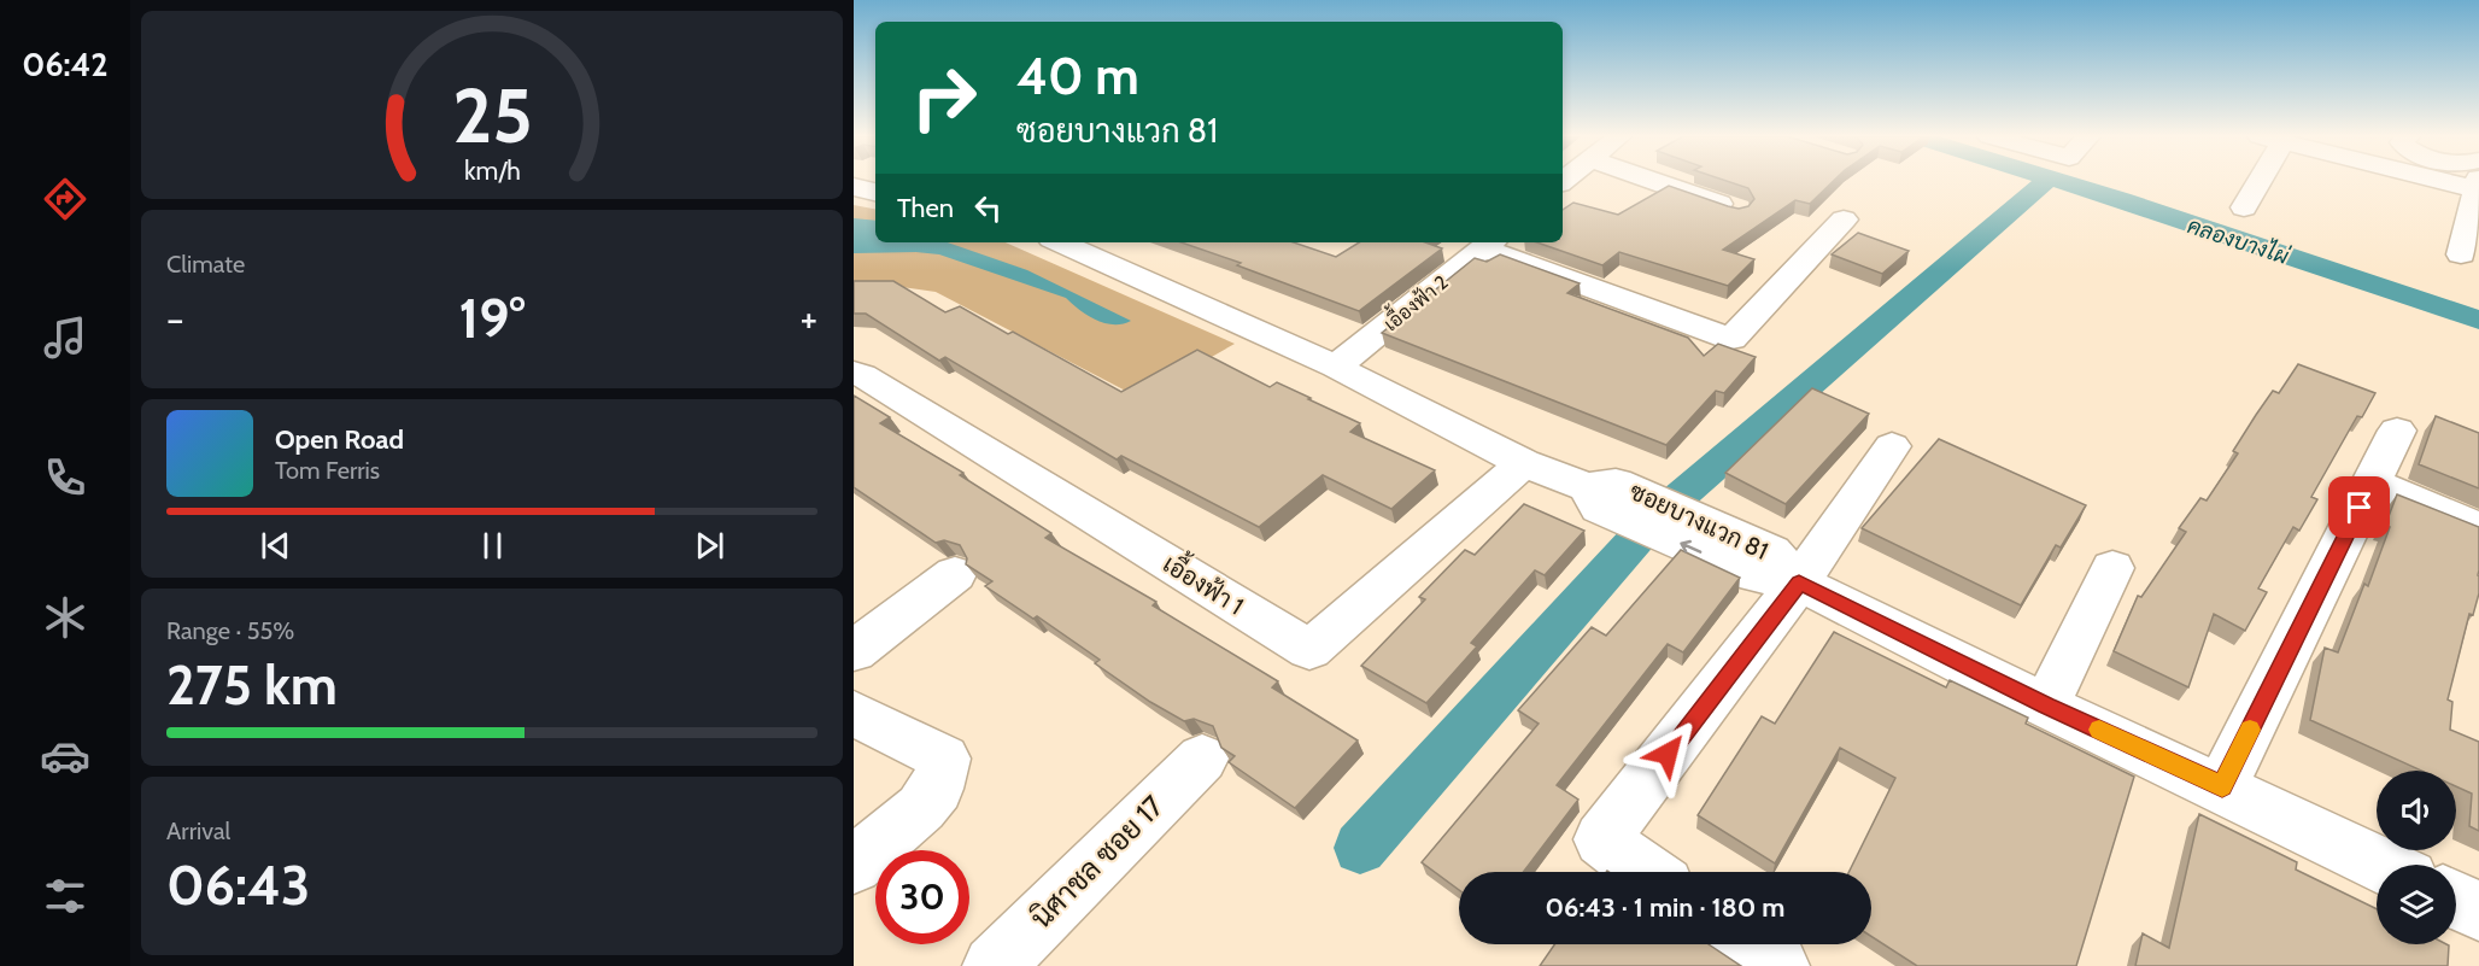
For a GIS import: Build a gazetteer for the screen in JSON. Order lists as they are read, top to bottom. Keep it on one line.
{"streets":{"street":["เอื้องฟ้า 2","เอื้องฟ้า 1","นิศาชล ซอย 17"]},"water":["คลองบางไผ่"],"page":{"tabs":"06:42","turn":["40 m","ซอยบางแวก 81"],"then":"Then","tile":["Climate",["Range · 55%","275 km"],["Arrival","06:43"]],"heat":["−","19°","+"],"song":["Open Road","Tom Ferris"],"limit":"30","trip":"06:43 · 1 min · 180 m","gauge":["25","km/h"]}}
